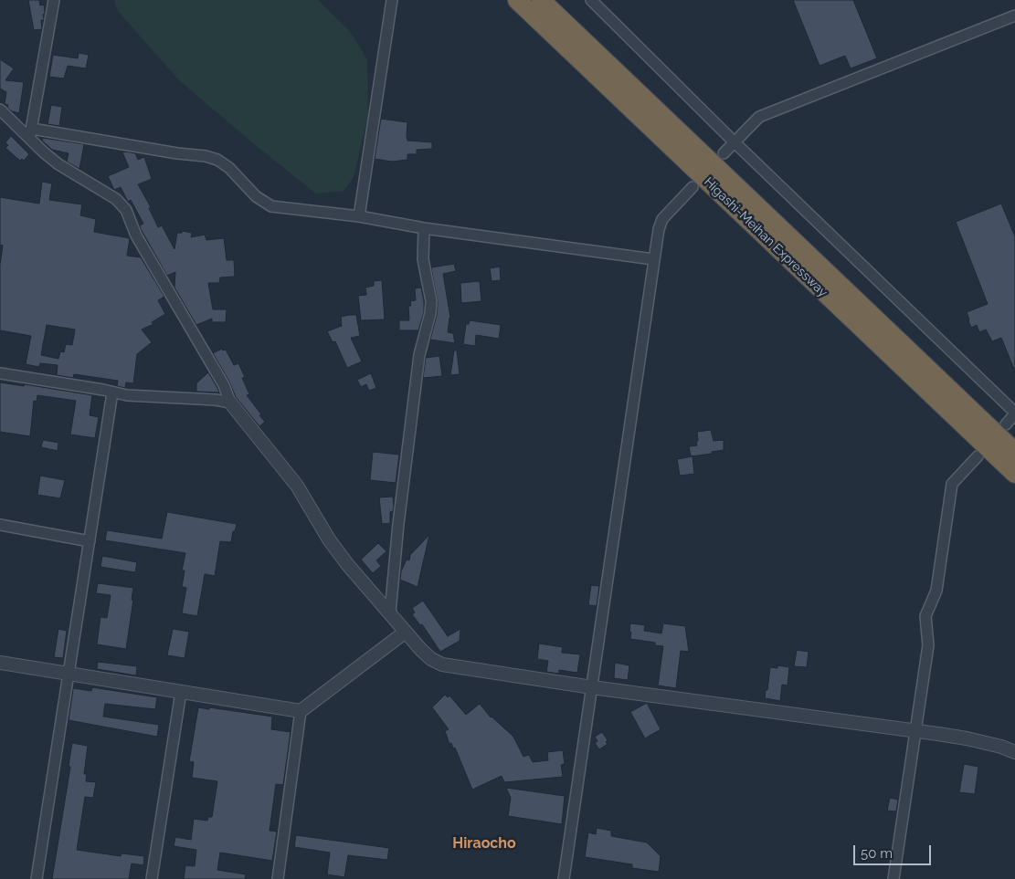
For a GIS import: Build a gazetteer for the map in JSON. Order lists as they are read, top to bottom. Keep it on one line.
{"streets":{"highway":["Higashi-Meihan Expressway"]},"districts":["Hiraocho"],"scale_bar":"50 m"}
